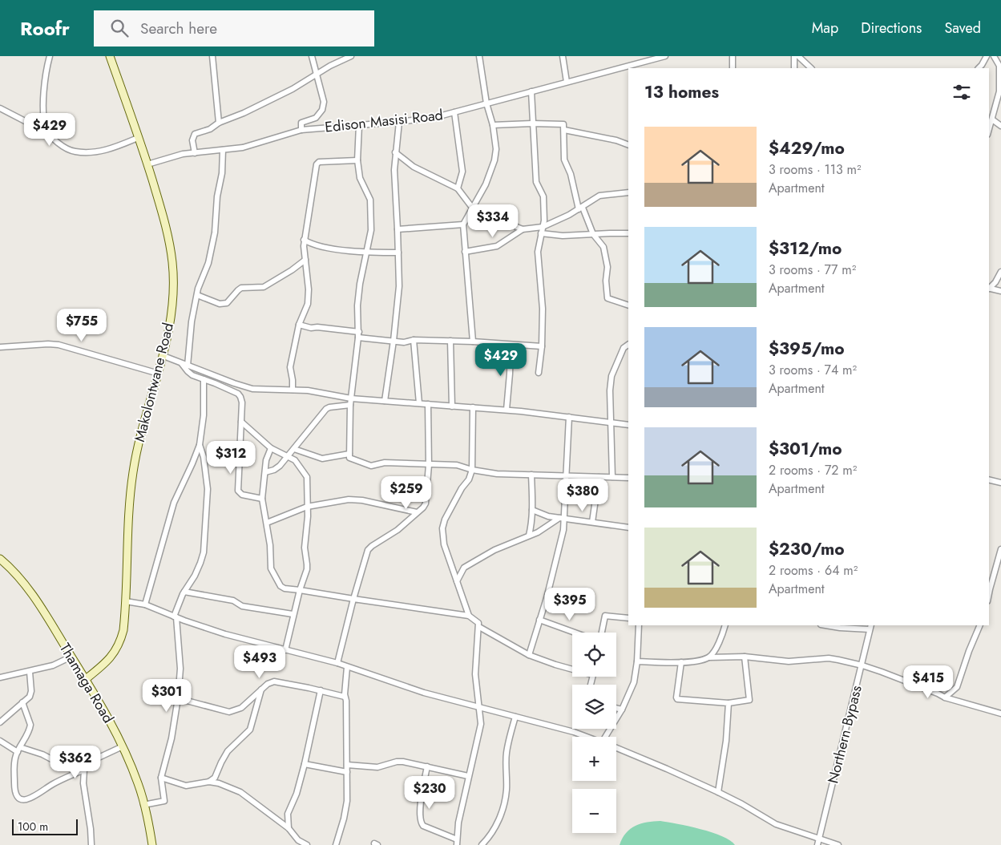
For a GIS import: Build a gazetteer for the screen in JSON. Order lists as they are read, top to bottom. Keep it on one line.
{"streets":{"main road":["Makolontwane Road","Thamaga Road"],"street":["Edison Masisi Road","Northern Bypass"]},"crossings":[["Edison Masisi Road","Makolontwane Road"],["Makolontwane Road","Thamaga Road"]],"scale_bar":"100 m","page":{"header":"Roofr","search":"Search here","nav":["Map","Directions","Saved"],"heading":"13 homes","price":["$429","$334","$755","$429","$312","$259","$380","$395","$493","$415","$301","$362","$230"],"list":[{"name":"$429/mo","note":"3 rooms · 113 m² · Apartment"},{"name":"$312/mo","note":"3 rooms · 77 m² · Apartment"},{"name":"$395/mo","note":"3 rooms · 74 m² · Apartment"},{"name":"$301/mo","note":"2 rooms · 72 m² · Apartment"},{"name":"$230/mo","note":"2 rooms · 64 m² · Apartment"}],"map_buttons":["+","−"],"scale":"100 m"}}
